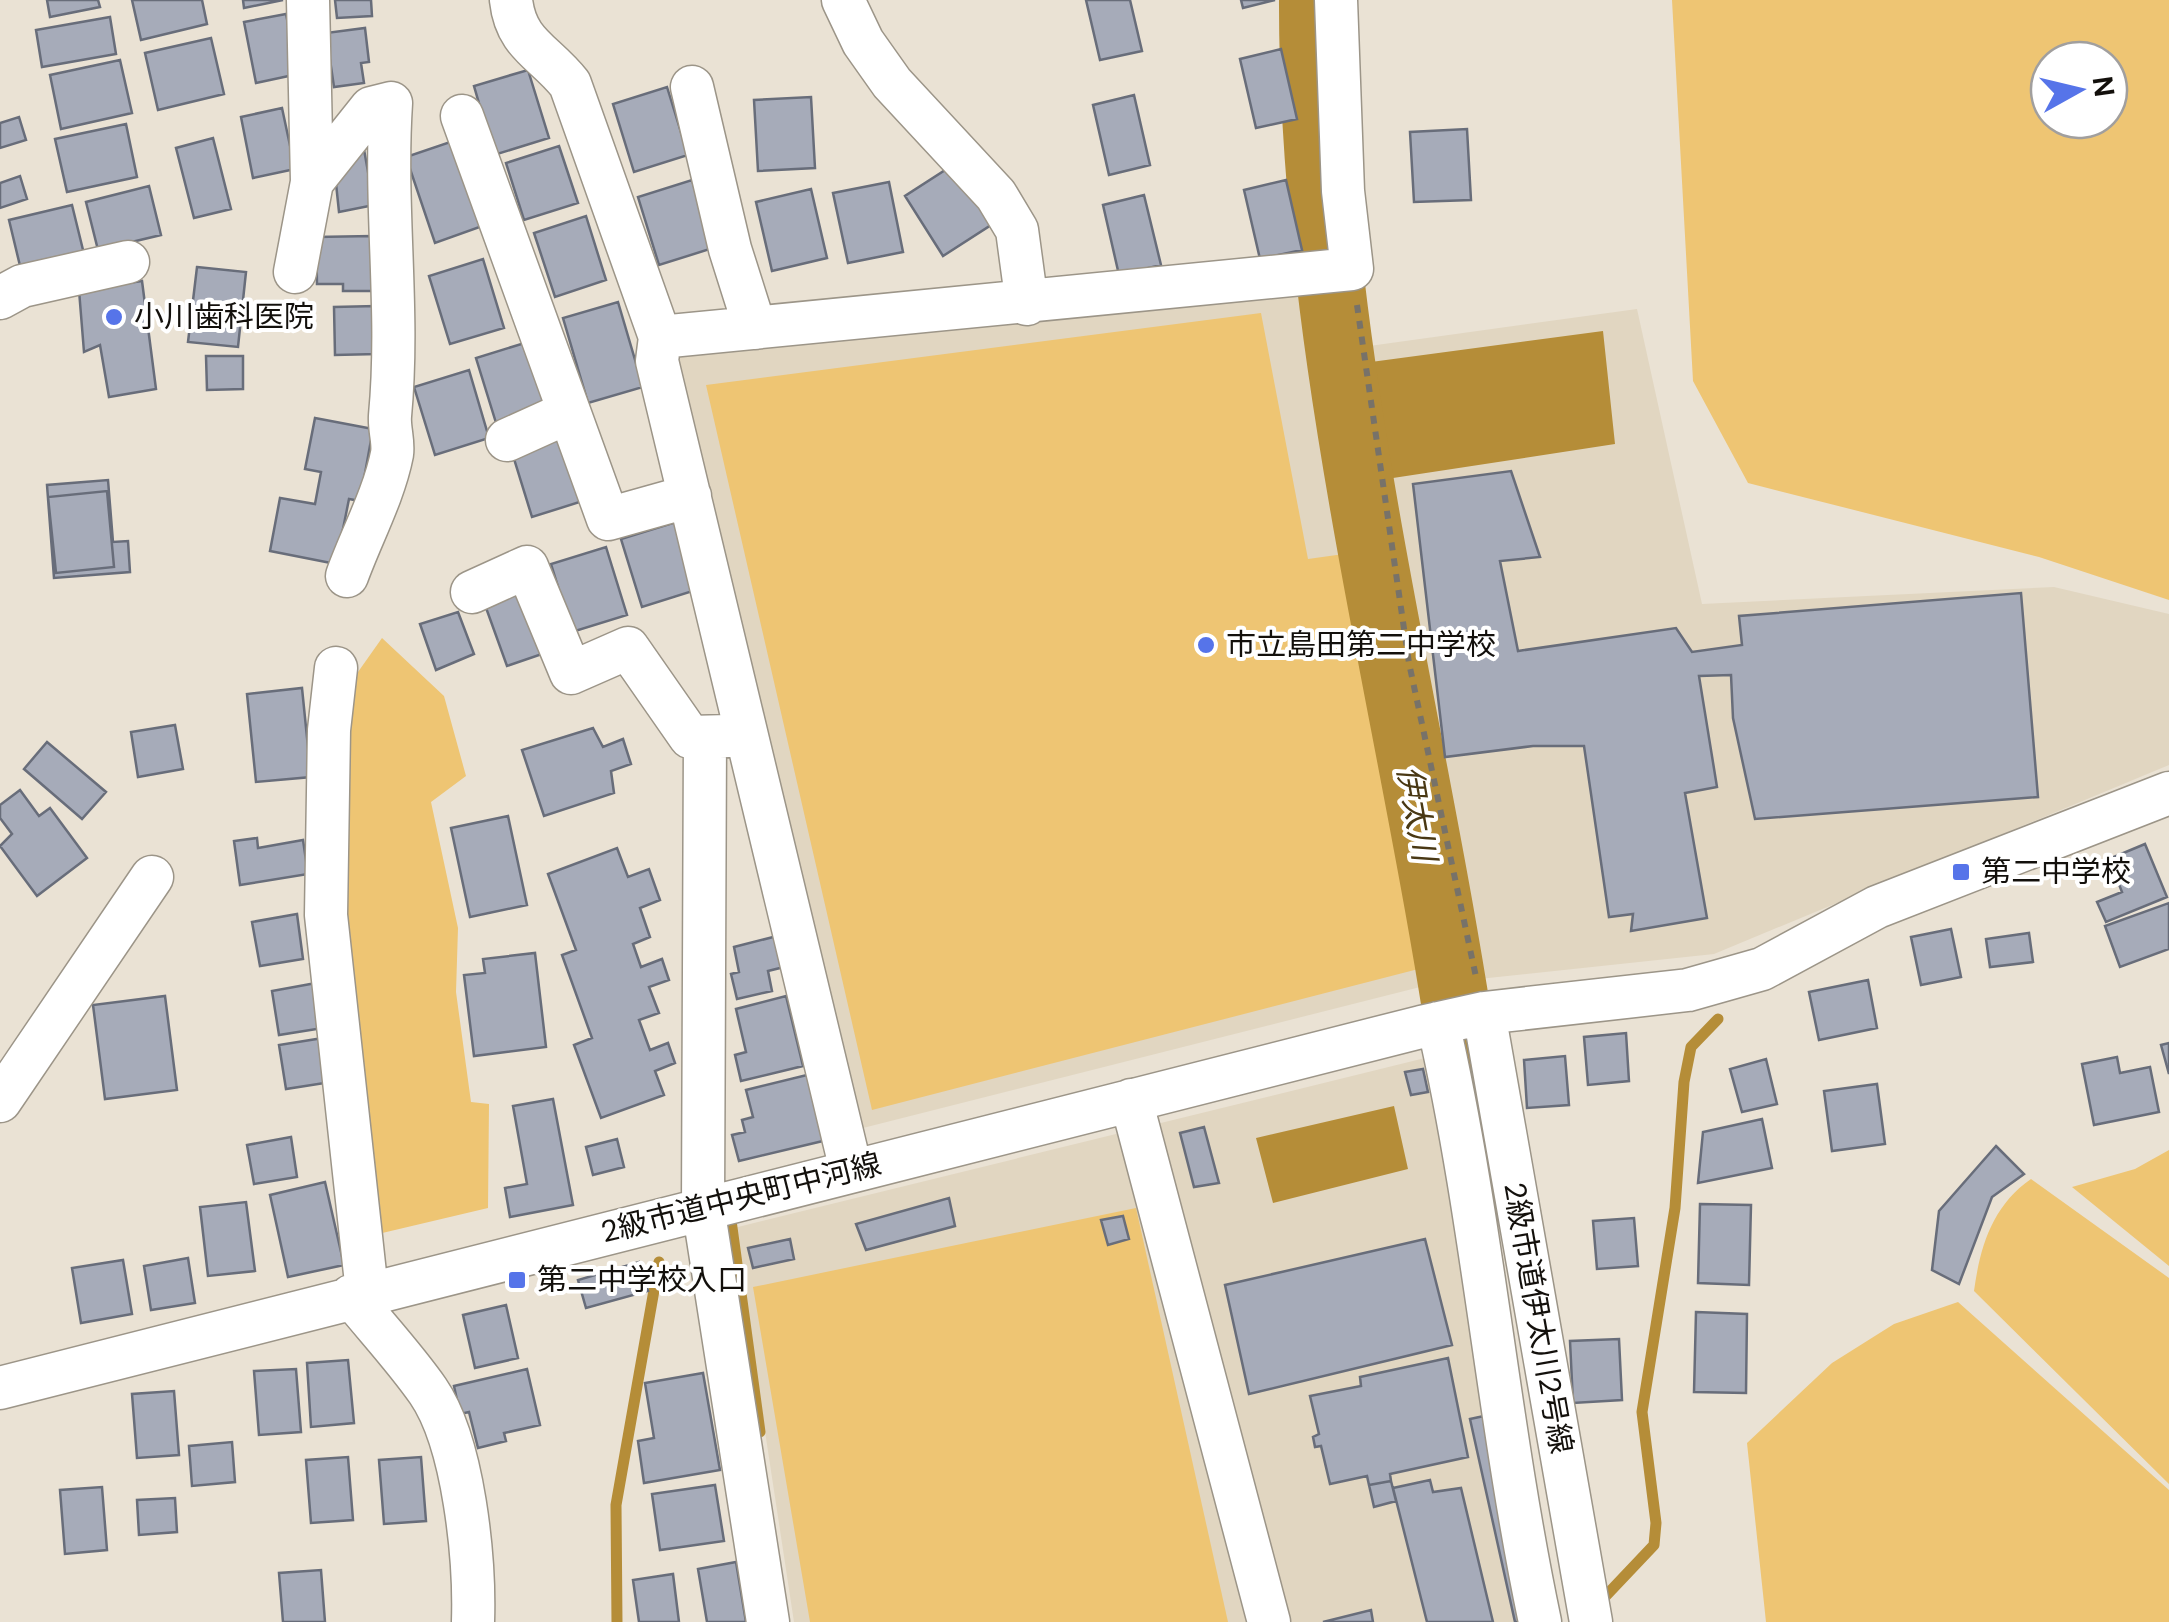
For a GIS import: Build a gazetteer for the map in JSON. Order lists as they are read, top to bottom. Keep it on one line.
{"streets":{"street":["2級市道中央町中河線","2級市道伊太川2号線"]},"crossings":[["2級市道中央町中河線","2級市道伊太川2号線"]],"water":["伊太川"],"places":{"other":["小川歯科医院","市立島田第二中学校"],"transit":["第二中学校","第二中学校入口"]},"north":"right"}
